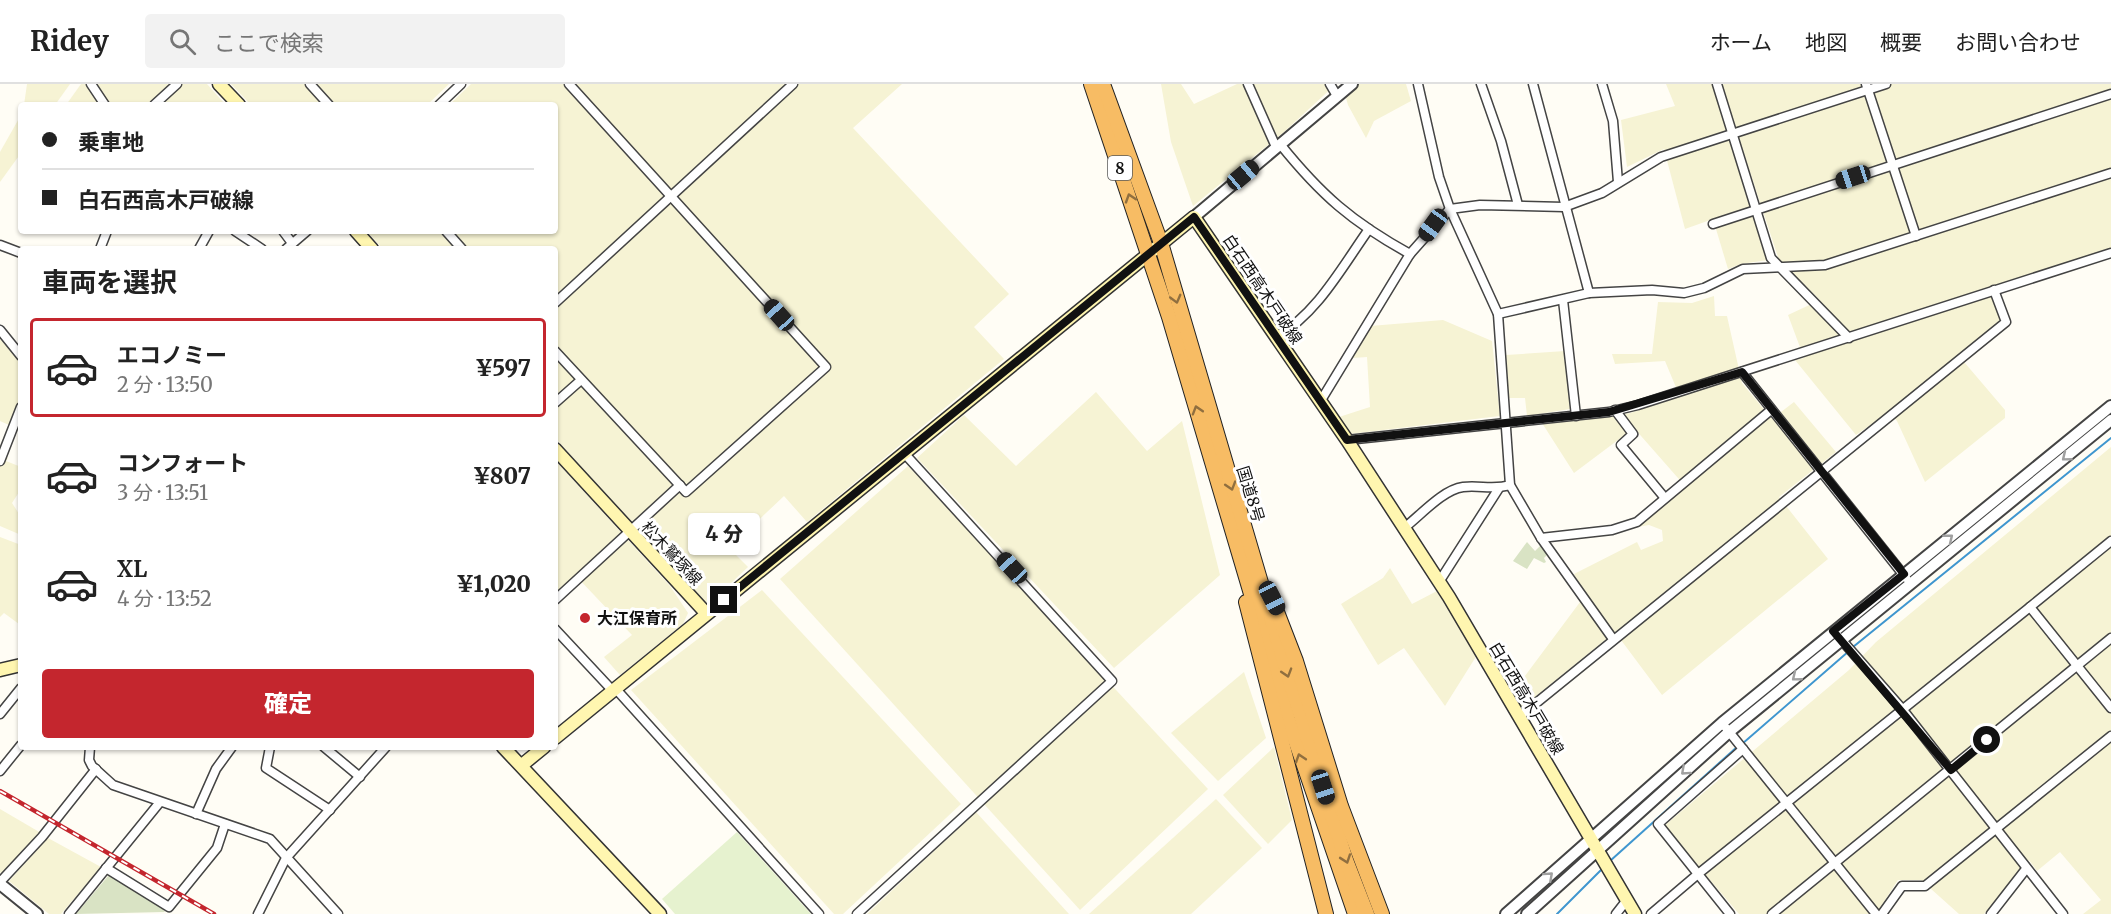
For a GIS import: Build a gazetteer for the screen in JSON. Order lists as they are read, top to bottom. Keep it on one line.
{"streets":{"highway":["8","国道8号"],"main road":["白石西高木戸破線","松木鷲塚線"]},"places":["大江保育所"],"page":{"header":"Ridey","search":"ここで検索","nav":["ホーム","地図","概要","お問い合わせ"],"banner":["乗車地","白石西高木戸破線"],"heading":"車両を選択","list":[{"name":"エコノミー","note":"2 分 · 13:50","value":"¥597"},{"name":"コンフォート","note":"3 分 · 13:51","value":"¥807"},{"name":"XL","note":"4 分 · 13:52","value":"¥1,020"}],"bubble":"4 分","buttons":"確定"}}
